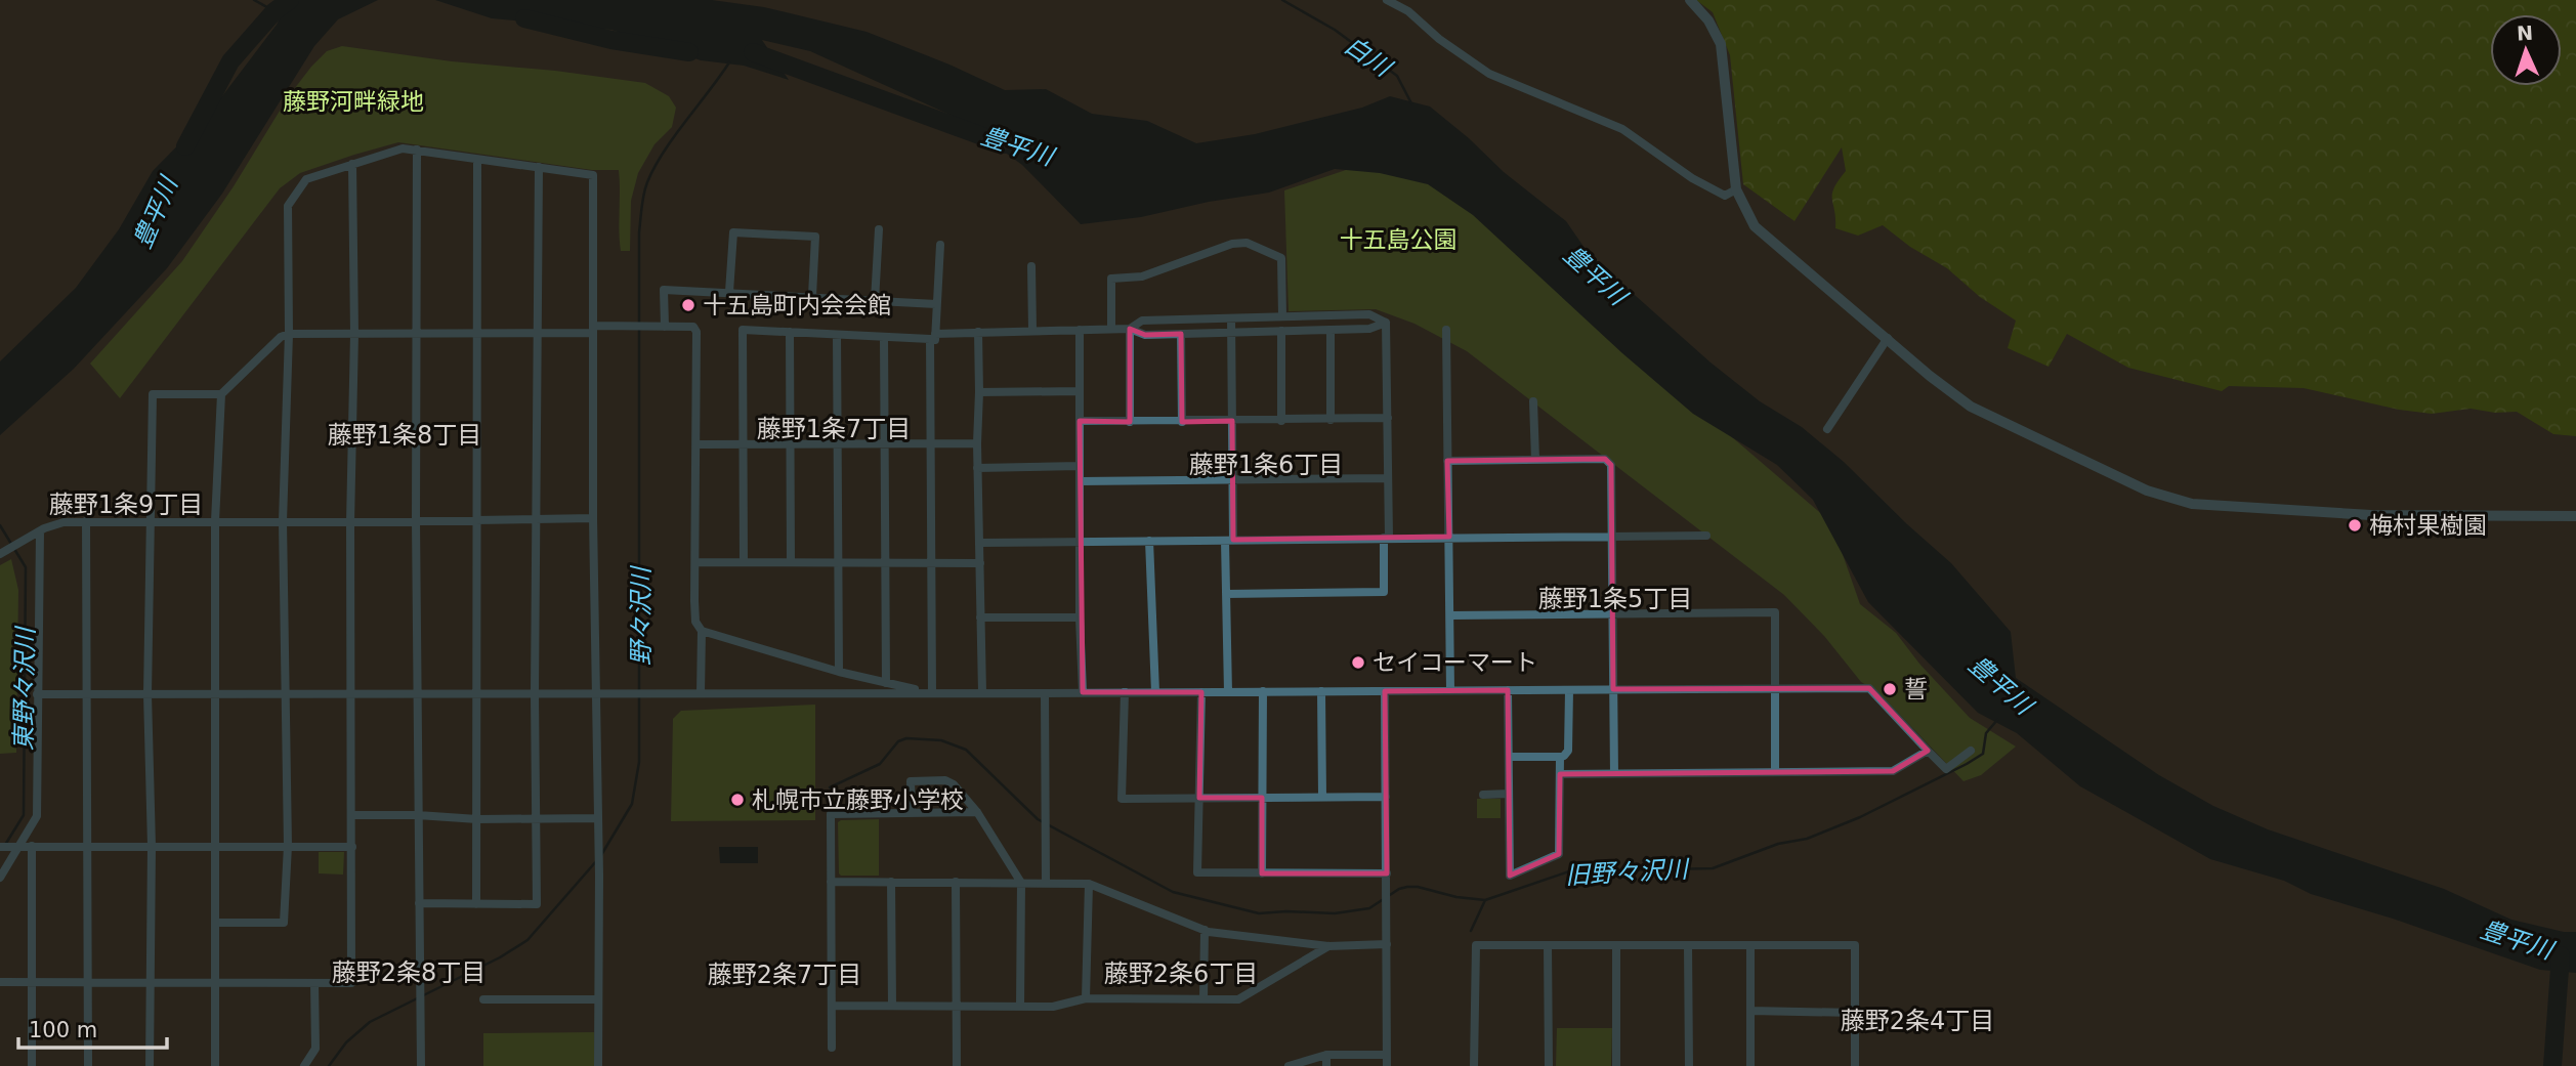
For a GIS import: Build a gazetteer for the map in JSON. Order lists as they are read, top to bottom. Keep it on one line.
{"districts":["藤野1条7丁目","藤野1条8丁目","藤野1条6丁目","藤野1条9丁目","藤野1条5丁目","藤野2条8丁目","藤野2条6丁目","藤野2条7丁目","藤野2条4丁目"],"water":["白川","豊平川","野々沢川","東野々沢川","旧野々沢川"],"parks":["藤野河畔緑地","十五島公園"],"places":["十五島町内会会館","梅村果樹園","セイコーマート","誓","札幌市立藤野小学校"],"scale_bar":"100 m","north":"top"}
